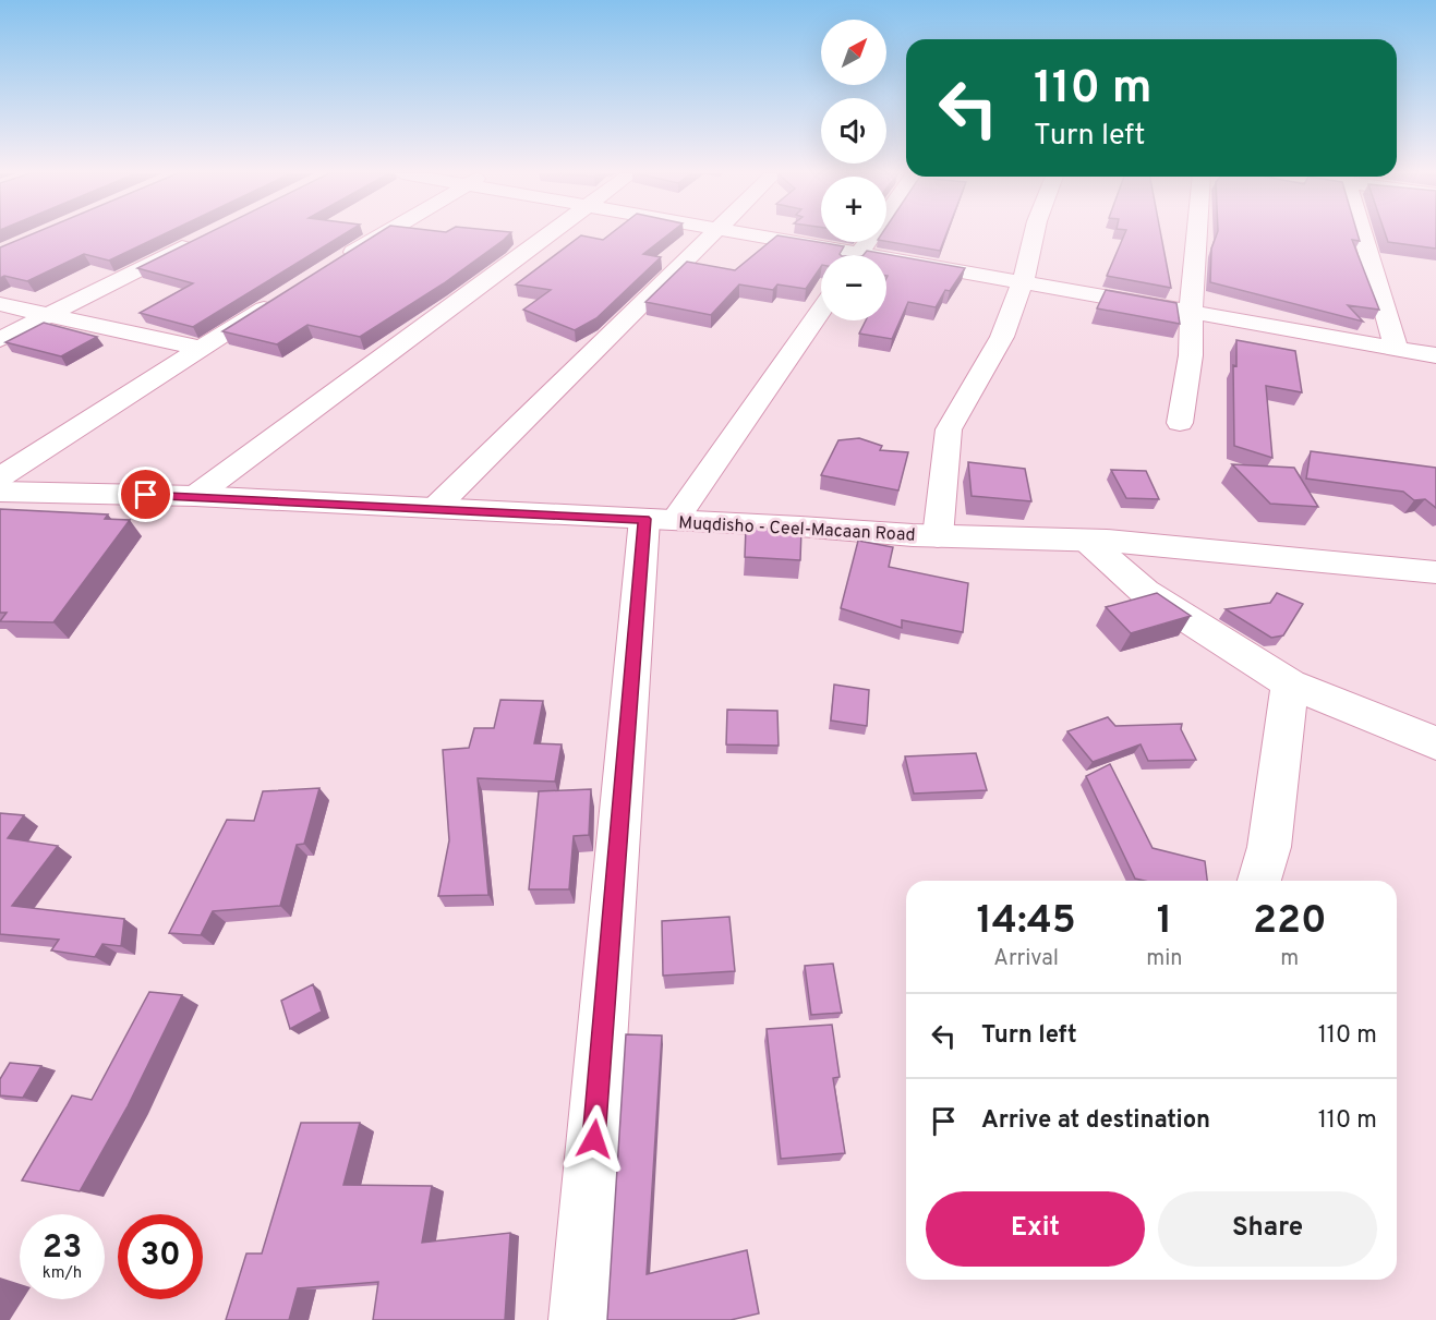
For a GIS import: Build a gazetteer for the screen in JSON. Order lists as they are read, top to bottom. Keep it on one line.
{"streets":{"street":["Muqdisho - Ceel-Macaan Road"]},"north":"top right","page":{"map_buttons":["+","−"],"turn":["110 m","Turn left"],"eta":["14:45","Arrival","1","min","220","m"],"list":[{"name":"Turn left","value":"110 m"},{"name":"Arrive at destination","value":"110 m"}],"buttons":["Exit","Share"],"speed":"23 km/h","limit":"30"}}
